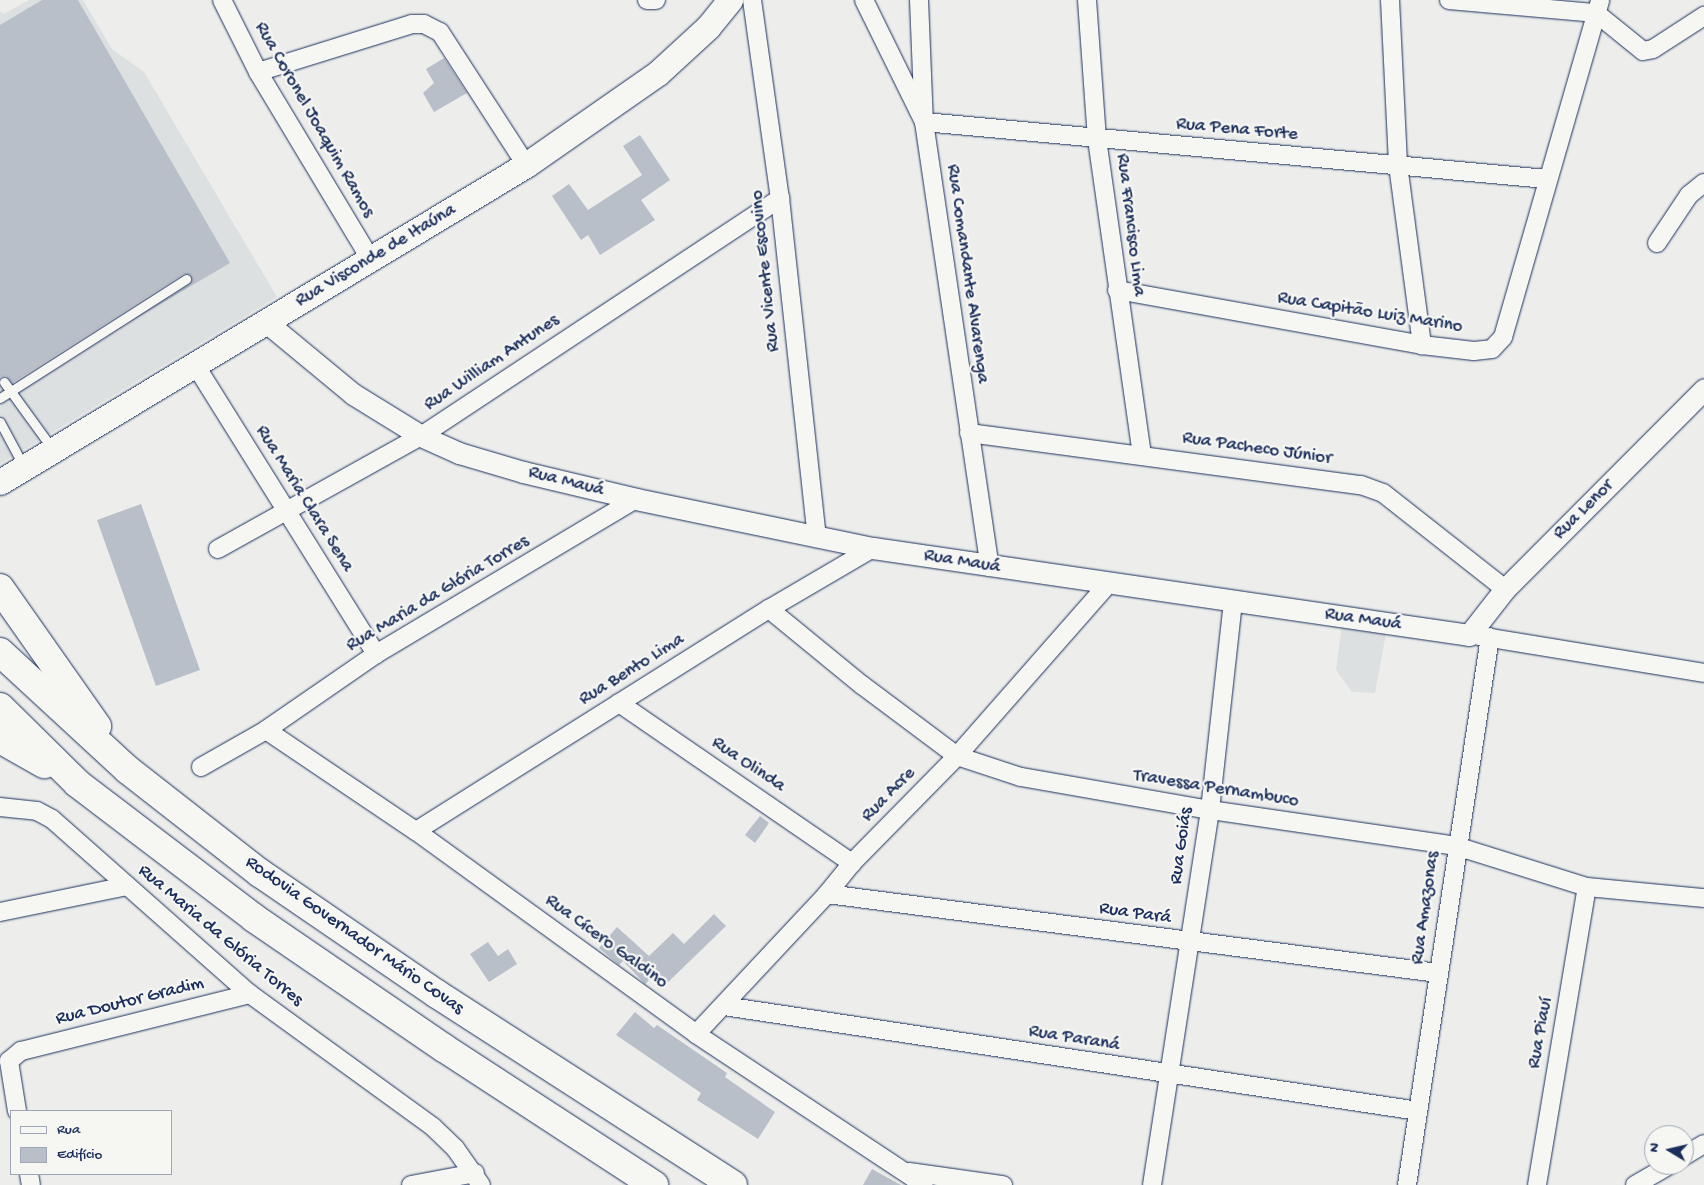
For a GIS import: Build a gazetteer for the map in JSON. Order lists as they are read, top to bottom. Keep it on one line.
{"streets":{"highway":["Rodovia Governador Mário Covas"],"main road":["Rua Visconde de Itaúna"],"street":["Rua Coronel Joaquim Ramos","Rua Pena Forte","Rua Francisco Lima","Rua Vicente Escovino","Rua Comandante Alvarenga","Rua Capitão Luiz Marino","Rua William Antunes","Rua Pacheco Júnior","Rua Mauá","Rua Maria Clara Sena","Rua Lenor","Rua Maria da Glória Torres","Rua Bento Lima","Rua Olinda","Travessa Pernambuco","Rua Acre","Rua Goiás","Rua Amazonas","Rua Pará","Rua Cícero Galdino","Rua Doutor Gradim","Rua Piauí","Rua Paraná"]},"crossings":[["Rua Coronel Joaquim Ramos","Rua Visconde de Itaúna"],["Rua Pena Forte","Rua Francisco Lima"],["Rua Pena Forte","Rua Comandante Alvarenga"],["Rua Pena Forte","Rua Capitão Luiz Marino"],["Rua Francisco Lima","Rua Capitão Luiz Marino"],["Rua Francisco Lima","Rua Pacheco Júnior"],["Rua Visconde de Itaúna","Rua Mauá"],["Rua Visconde de Itaúna","Rua Maria Clara Sena"],["Rua Vicente Escovino","Rua William Antunes"],["Rua Vicente Escovino","Rua Mauá"],["Rua Comandante Alvarenga","Rua Pacheco Júnior"],["Rua Comandante Alvarenga","Rua Mauá"],["Rua William Antunes","Rua Mauá"],["Rua William Antunes","Rua Maria Clara Sena"],["Rua Pacheco Júnior","Rua Lenor"],["Rua Mauá","Rua Lenor"],["Rua Mauá","Rua Maria da Glória Torres"],["Rua Mauá","Rua Bento Lima"],["Rua Mauá","Rua Acre"],["Rua Mauá","Rua Goiás"],["Rua Mauá","Rua Amazonas"],["Rua Maria Clara Sena","Rua Maria da Glória Torres"],["Rua Lenor","Rua Amazonas"],["Rua Maria da Glória Torres","Rua Cícero Galdino"],["Rua Maria da Glória Torres","Rua Doutor Gradim"],["Rua Bento Lima","Rua Olinda"],["Rua Bento Lima","Travessa Pernambuco"],["Rua Bento Lima","Rua Cícero Galdino"],["Rua Olinda","Rua Acre"],["Travessa Pernambuco","Rua Acre"],["Travessa Pernambuco","Rua Goiás"],["Travessa Pernambuco","Rua Amazonas"],["Travessa Pernambuco","Rua Piauí"],["Rua Acre","Rua Pará"],["Rua Acre","Rua Cícero Galdino"],["Rua Acre","Rua Paraná"],["Rua Goiás","Rua Pará"],["Rua Goiás","Rua Paraná"],["Rua Amazonas","Rua Pará"],["Rua Amazonas","Rua Paraná"]],"legend":["Rua","Edifício"],"north":"left"}
